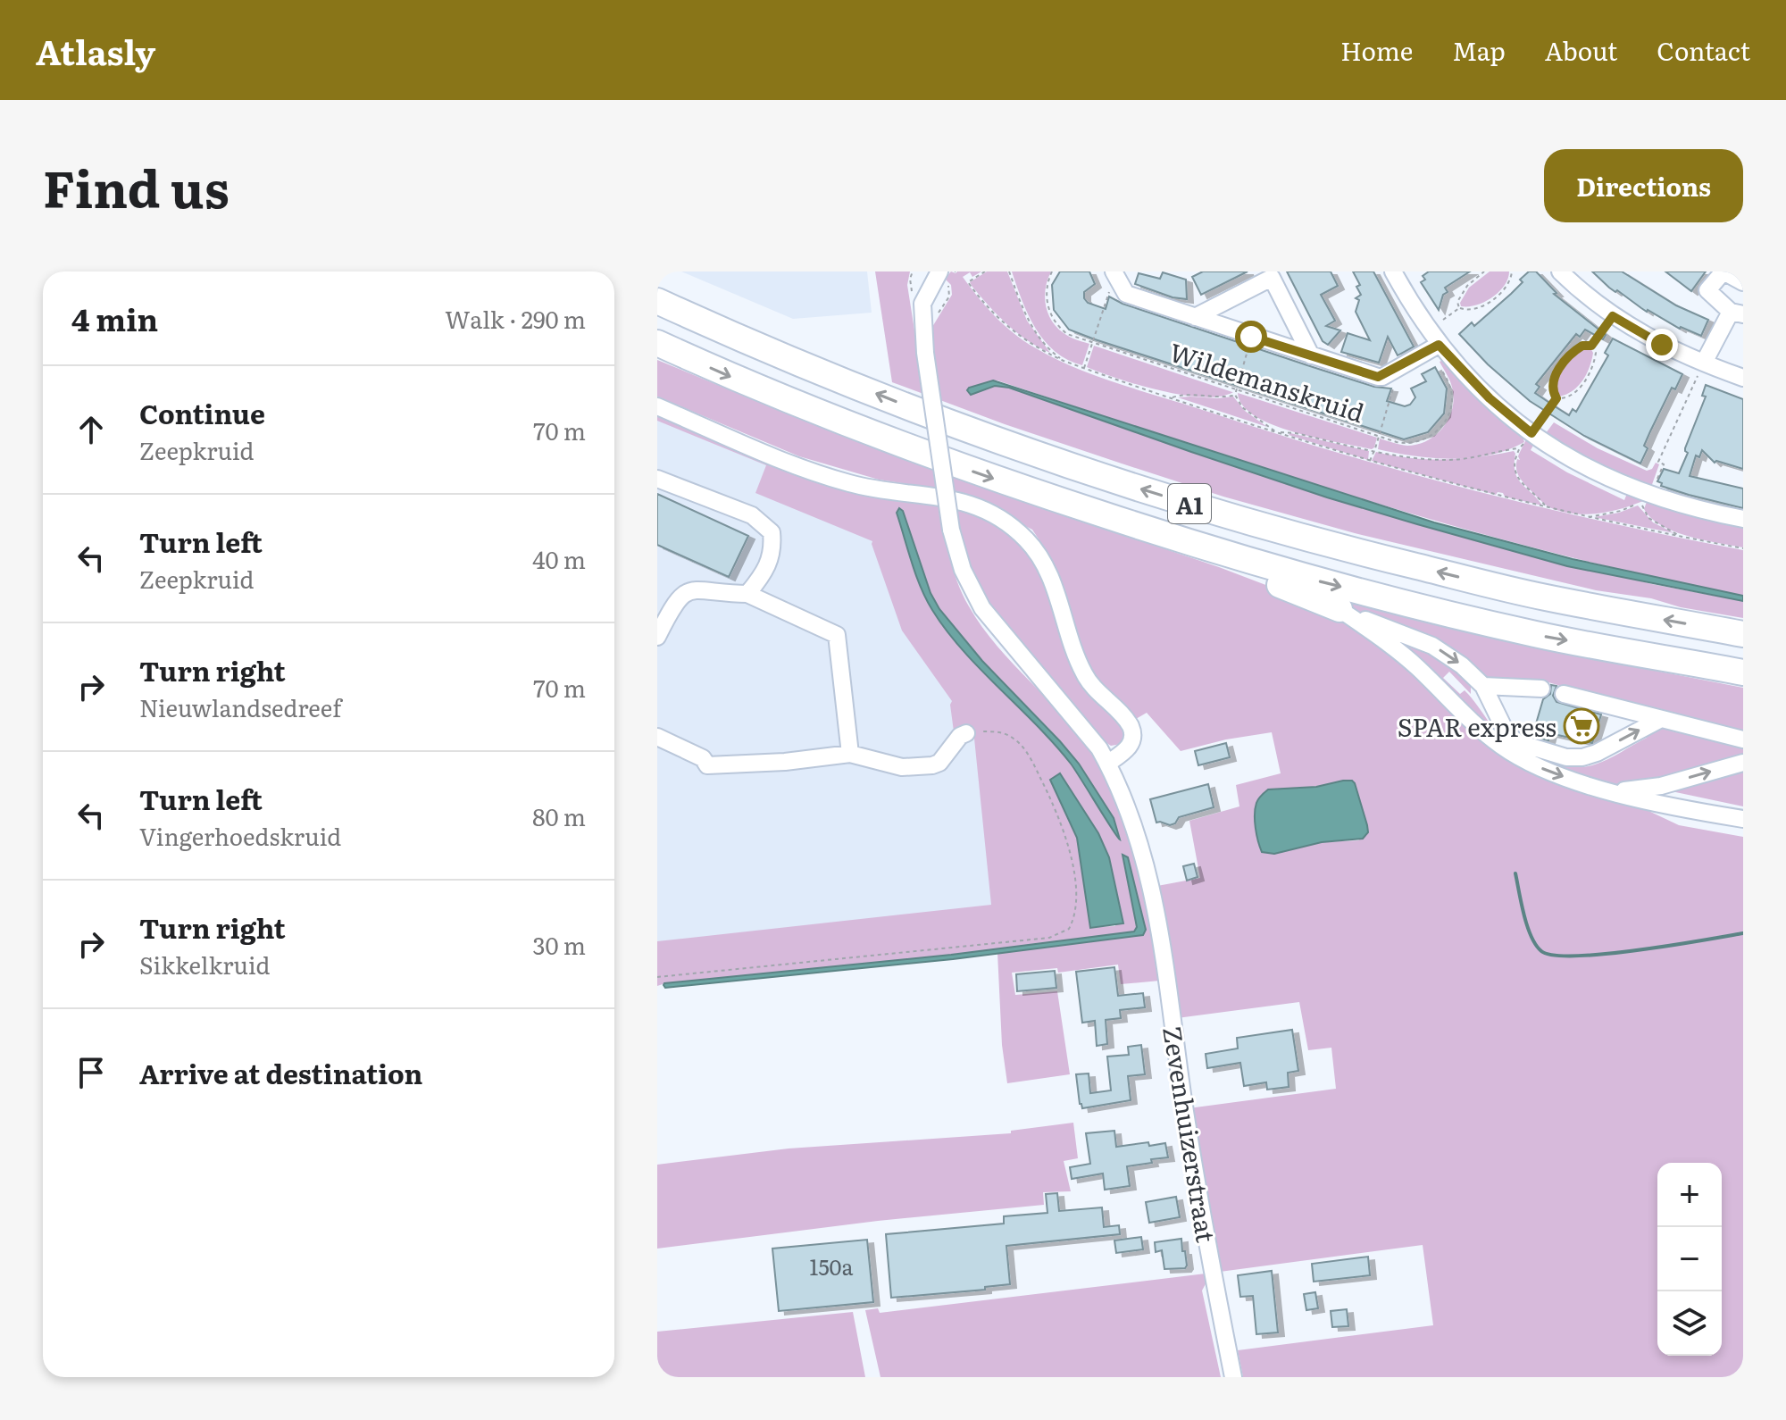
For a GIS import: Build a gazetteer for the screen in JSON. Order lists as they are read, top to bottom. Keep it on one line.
{"streets":{"highway":["A1"],"street":["Zevenhuizerstraat"],"path":["Wildemanskruid"]},"places":{"supermarket":["SPAR express"]},"house_numbers":["150a"],"page":{"header":"Atlasly","nav":["Home","Map","About","Contact"],"title":"Find us","buttons":"Directions","heading":["4 min","Walk · 290 m"],"list":[["Continue","Zeepkruid","70 m"],["Turn left","Zeepkruid","40 m"],["Turn right","Nieuwlandsedreef","70 m"],["Turn left","Vingerhoedskruid","80 m"],["Turn right","Sikkelkruid","30 m"],"Arrive at destination"],"map_buttons":["+","−"]}}
